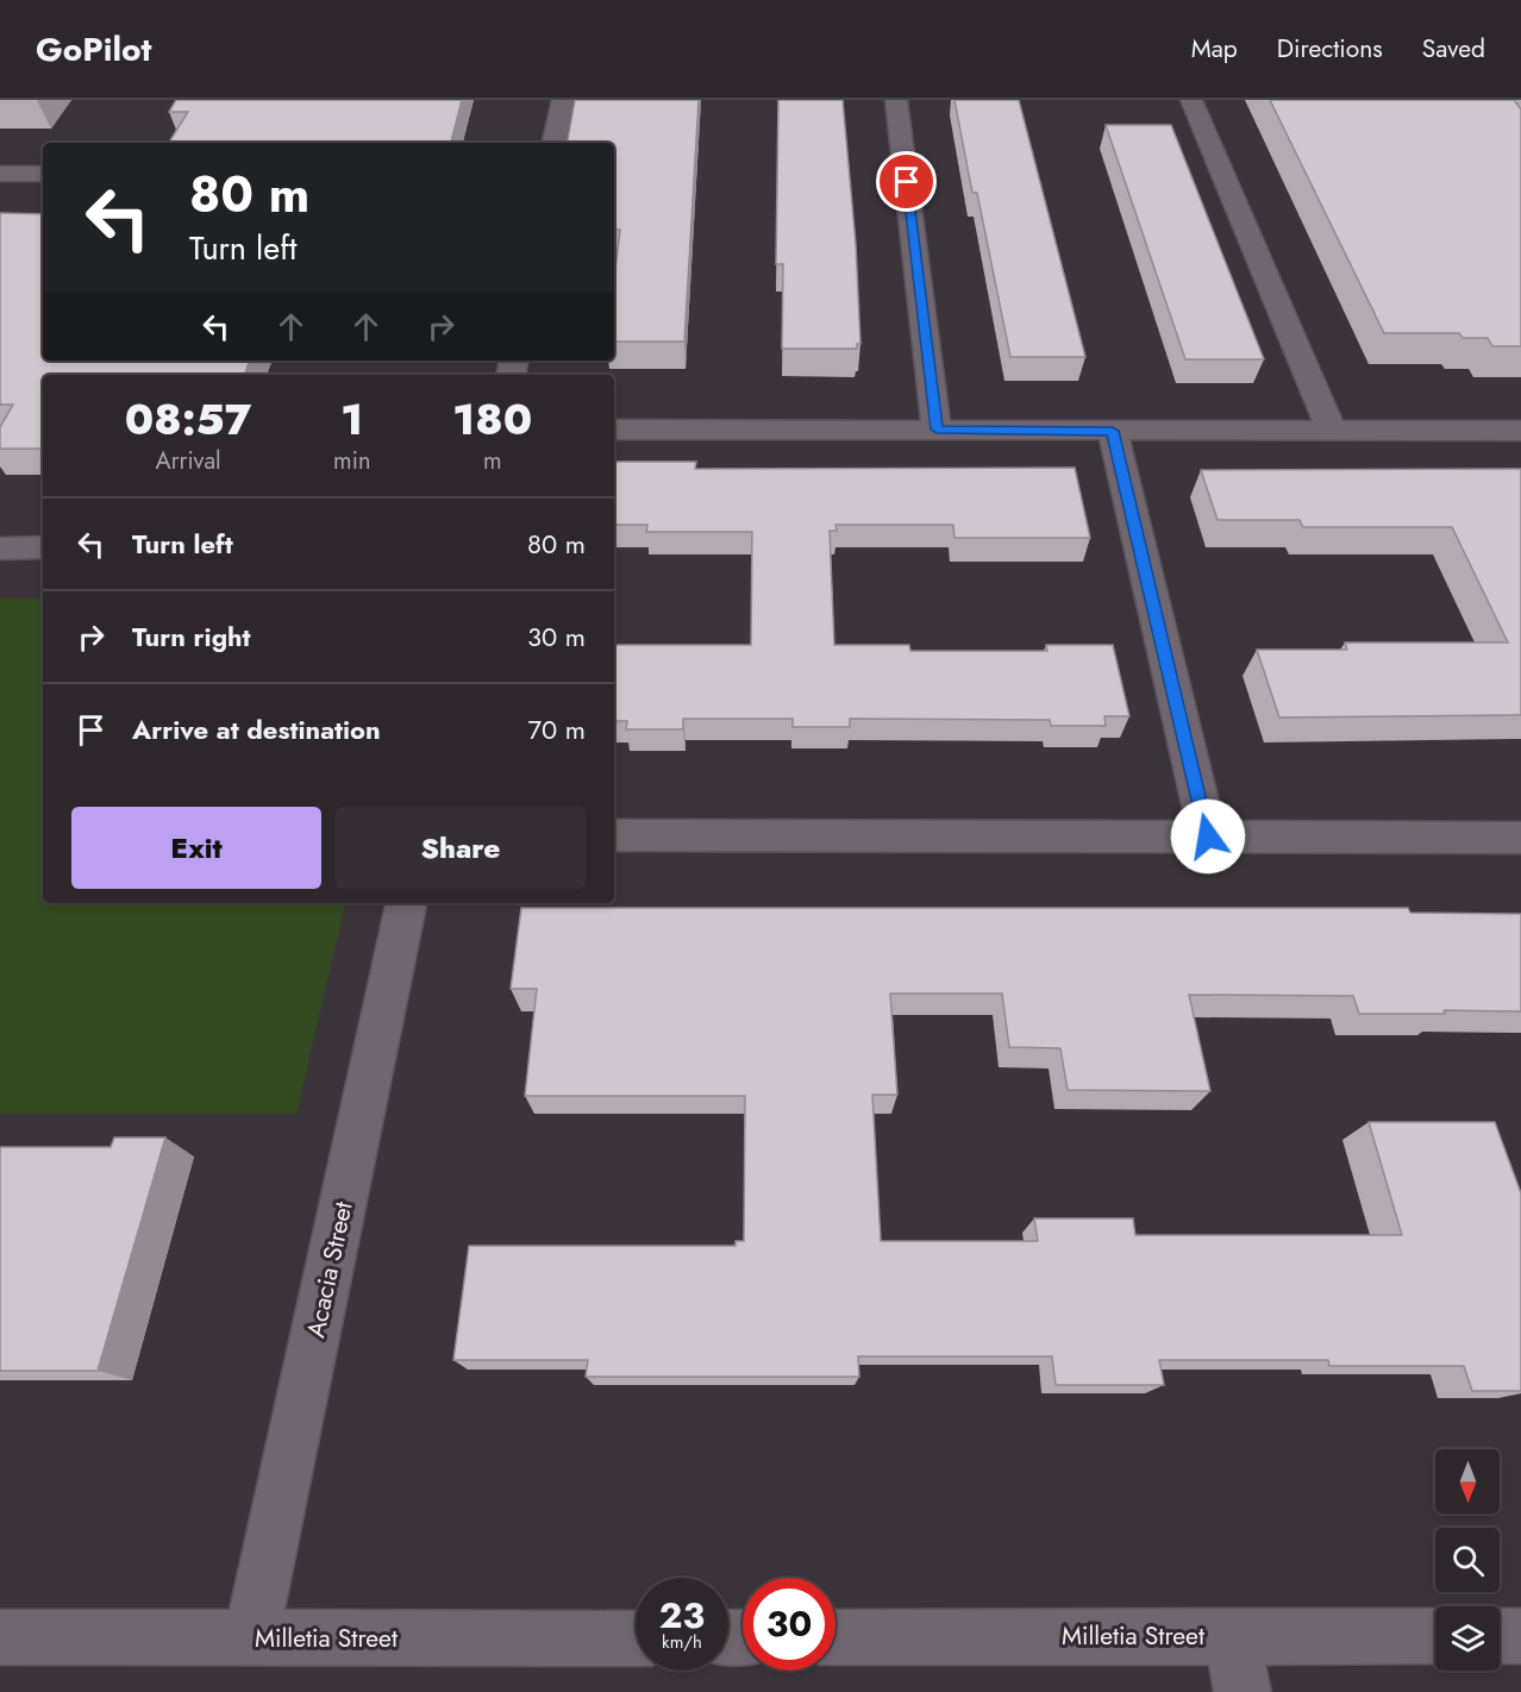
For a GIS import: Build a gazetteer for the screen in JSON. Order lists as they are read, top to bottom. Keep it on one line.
{"streets":{"street":["Acacia Street","Milletia Street"]},"crossings":[["Acacia Street","Milletia Street"]],"north":"bottom","page":{"header":"GoPilot","nav":["Map","Directions","Saved"],"turn":["80 m","Turn left"],"eta":["08:57","Arrival","1","min","180","m"],"list":[{"name":"Turn left","value":"80 m"},{"name":"Turn right","value":"30 m"},{"name":"Arrive at destination","value":"70 m"}],"buttons":["Exit","Share"],"speed":"23 km/h","limit":"30"}}
